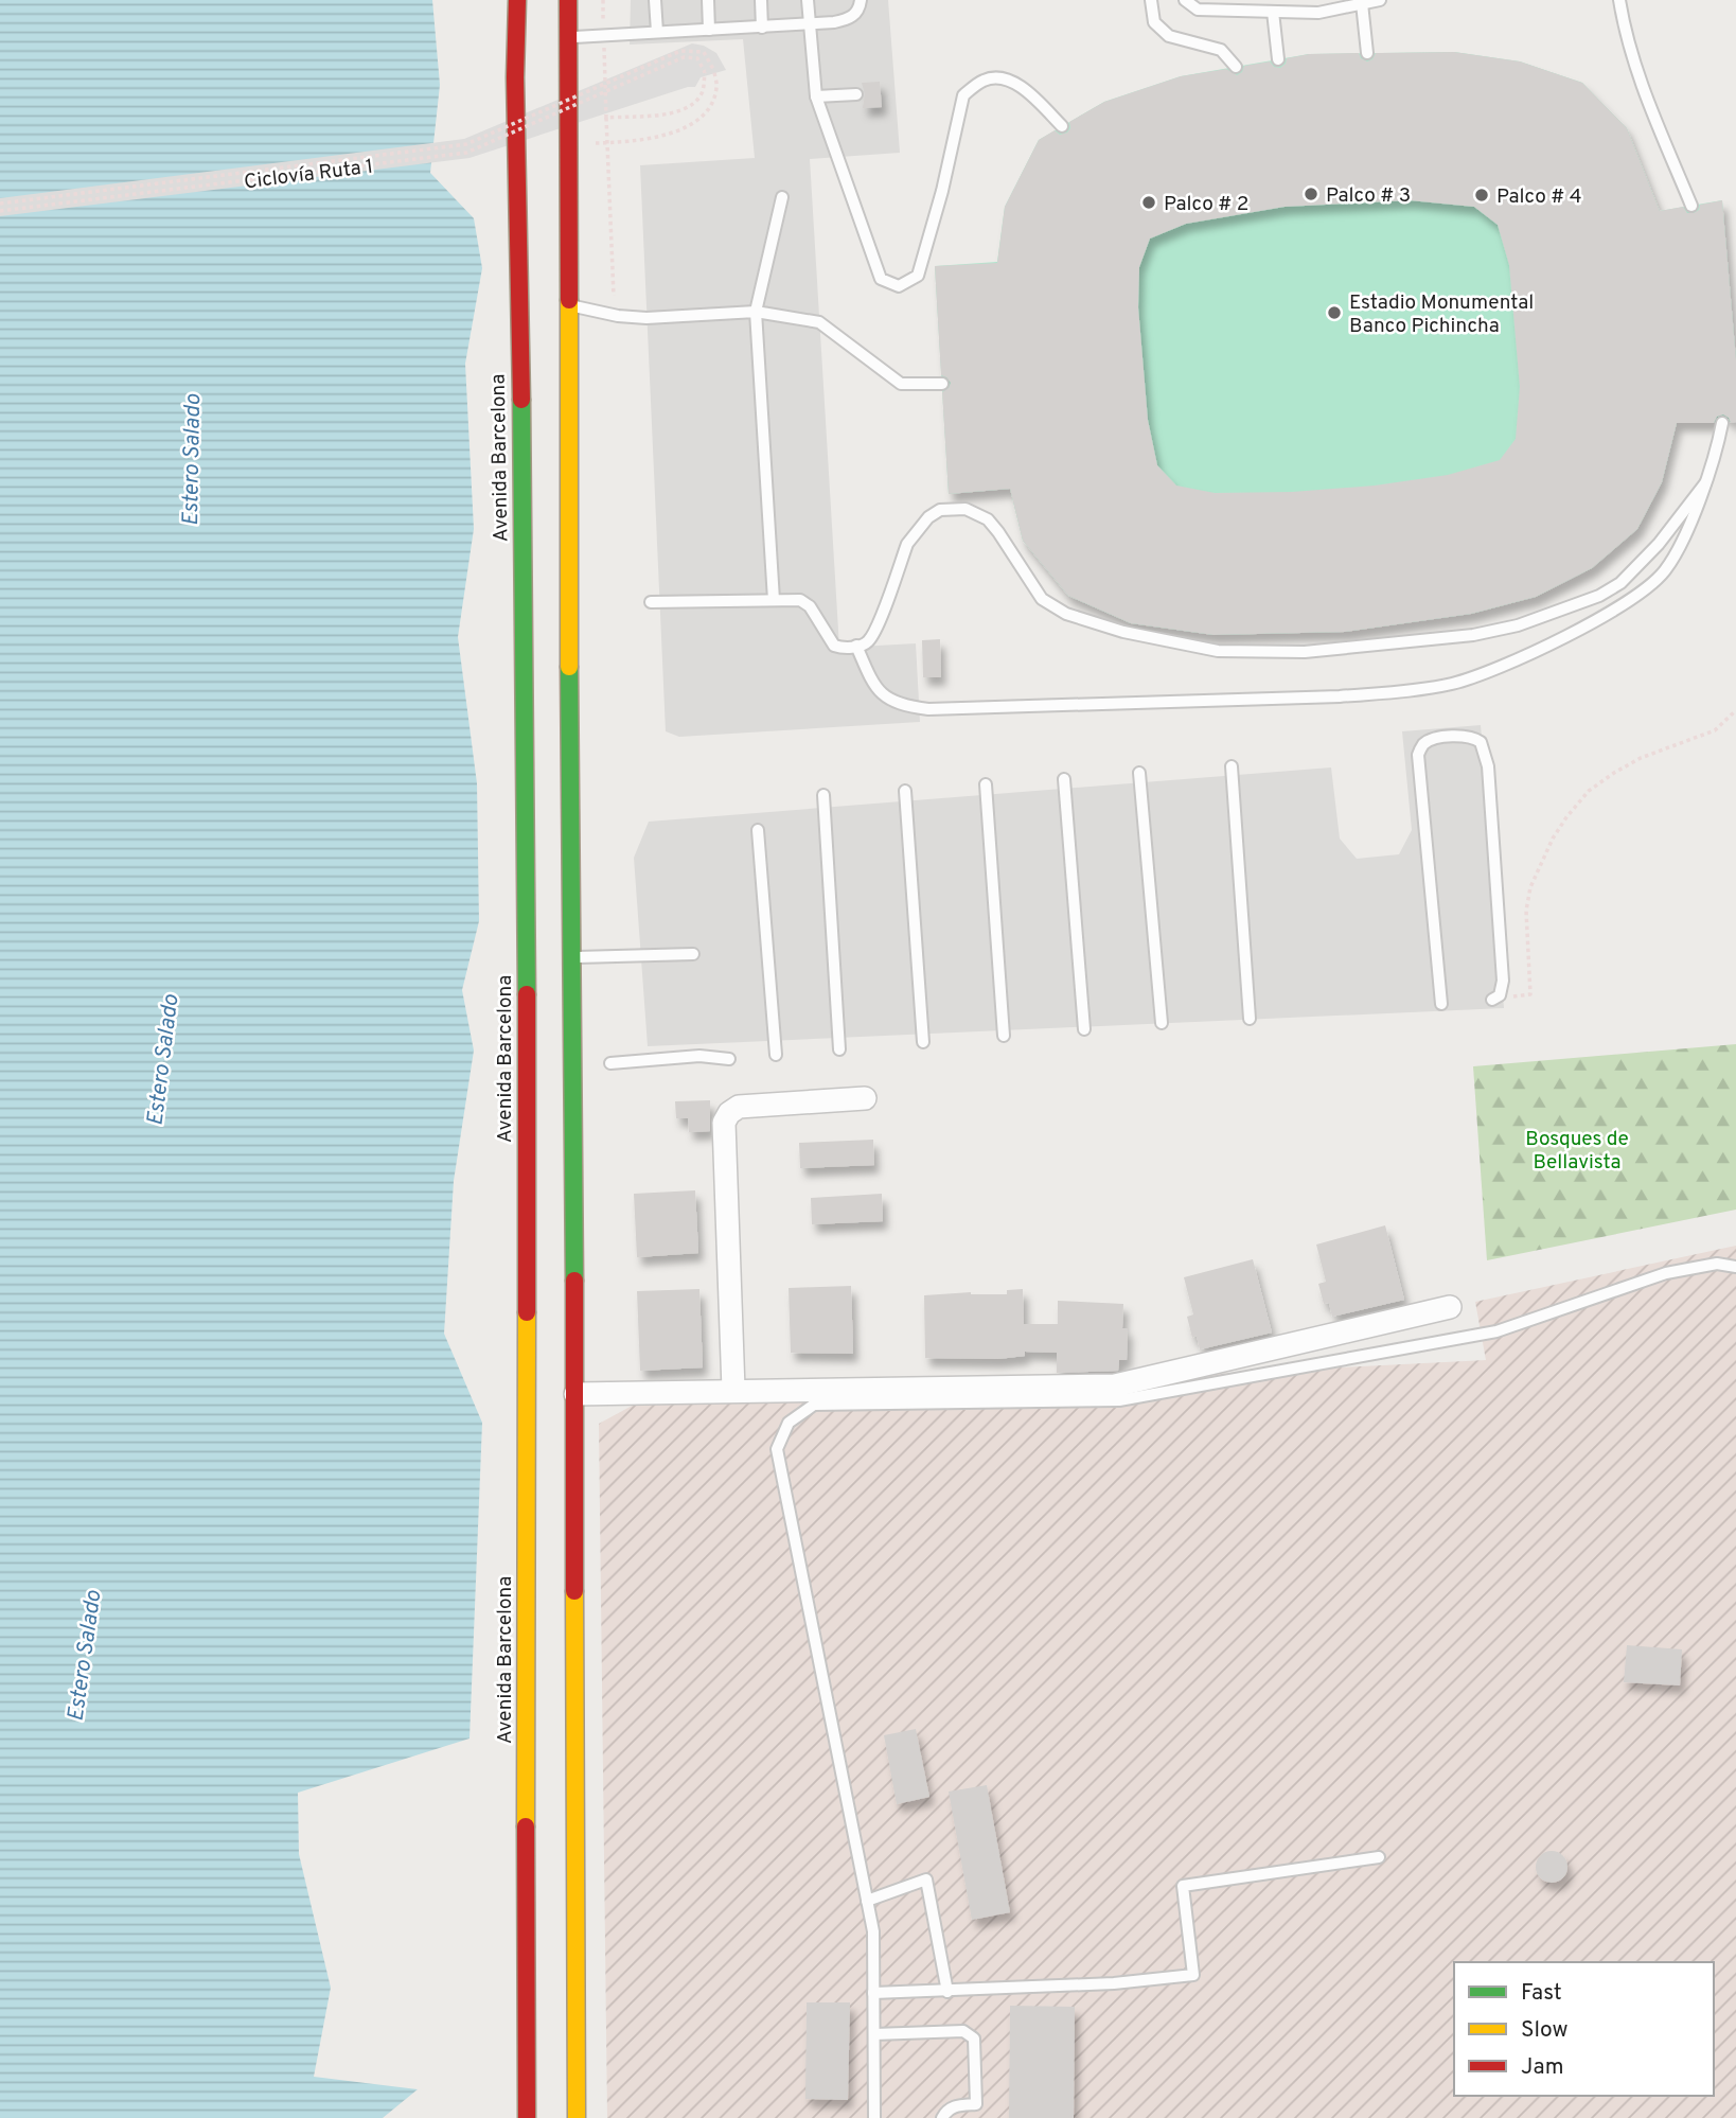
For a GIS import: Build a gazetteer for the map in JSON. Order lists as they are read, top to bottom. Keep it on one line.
{"streets":{"main road":["Avenida Barcelona"],"path":["Ciclovía Ruta 1"]},"water":["Estero Salado"],"parks":["Bosques de Bellavista"],"places":["Palco # 3","Palco # 4","Palco # 2","Estadio Monumental Banco Pichincha"],"legend":["Fast","Slow","Jam"]}
